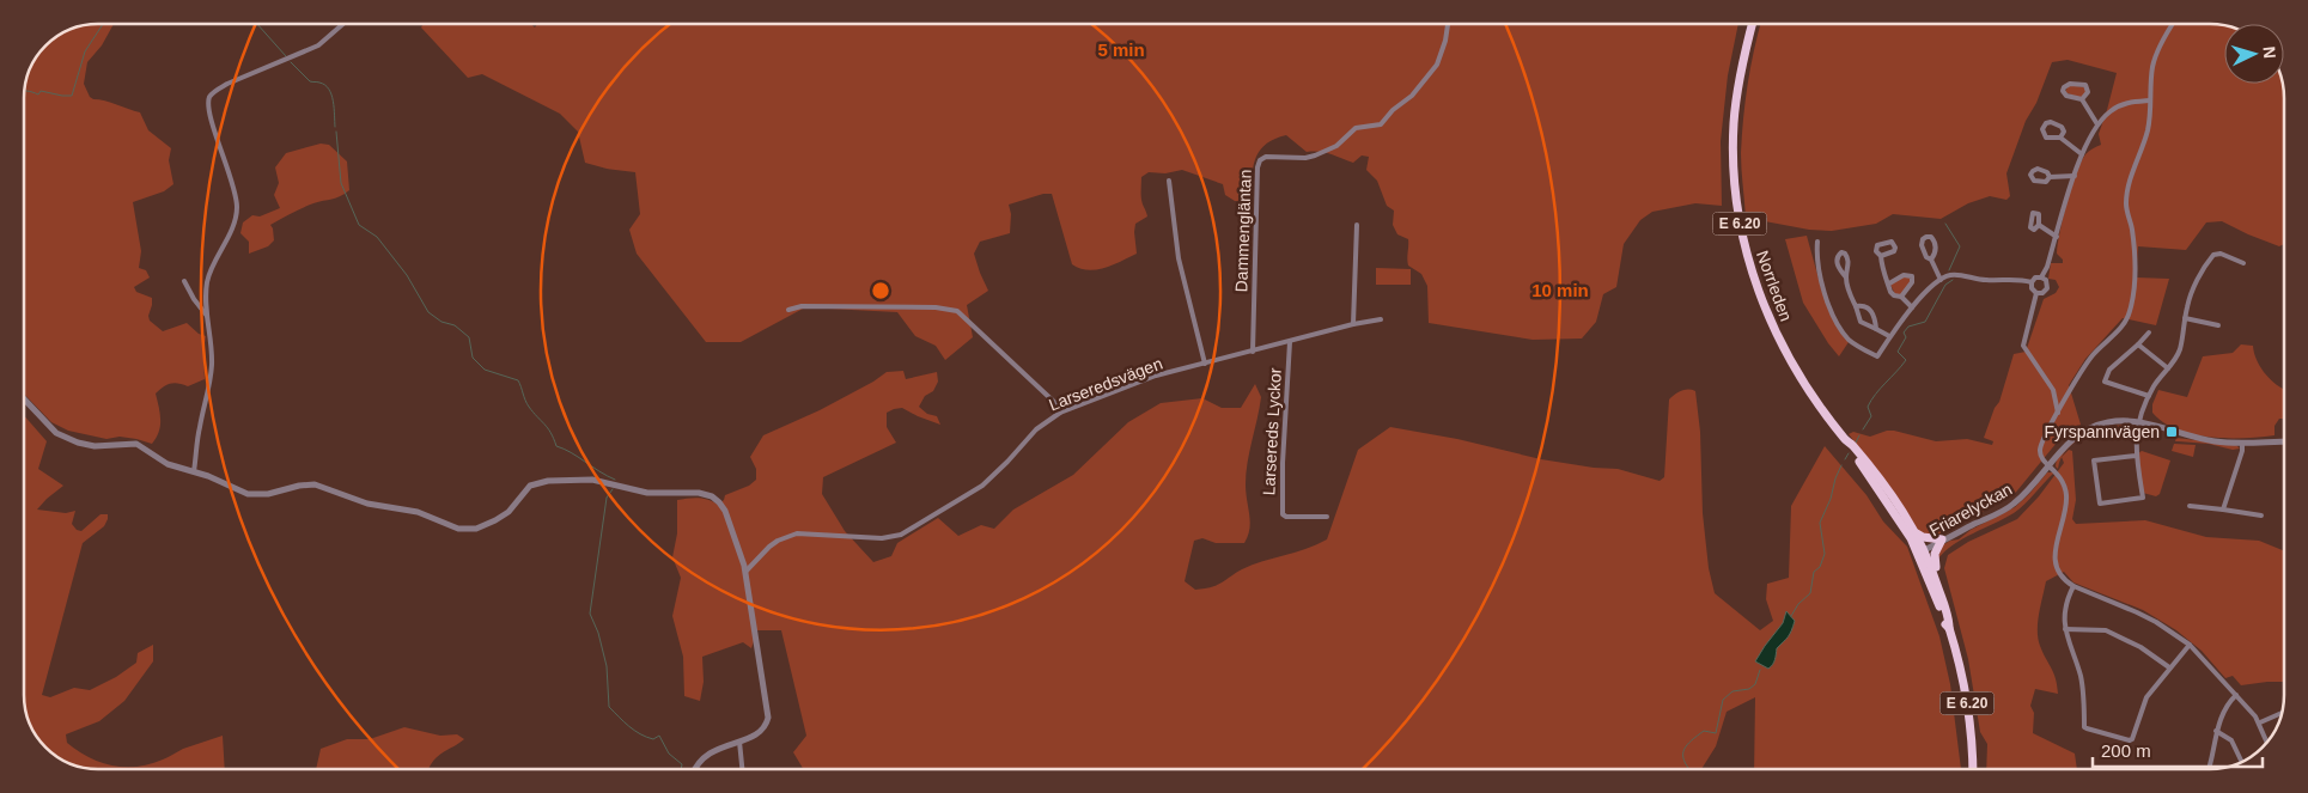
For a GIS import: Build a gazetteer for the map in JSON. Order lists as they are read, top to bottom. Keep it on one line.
{"streets":{"highway":["E 6.20","Norrleden"],"street":["Dammengläntan","Larseredsvägen","Larsereds Lyckor","Friarelyckan"]},"crossings":[["Dammengläntan","Larseredsvägen"],["Norrleden","Friarelyckan"],["Larseredsvägen","Larsereds Lyckor"]],"places":{"transit":["Fyrspannvägen"]},"scale_bar":"200 m","north":"right","rings":["5 min","10 min"]}
